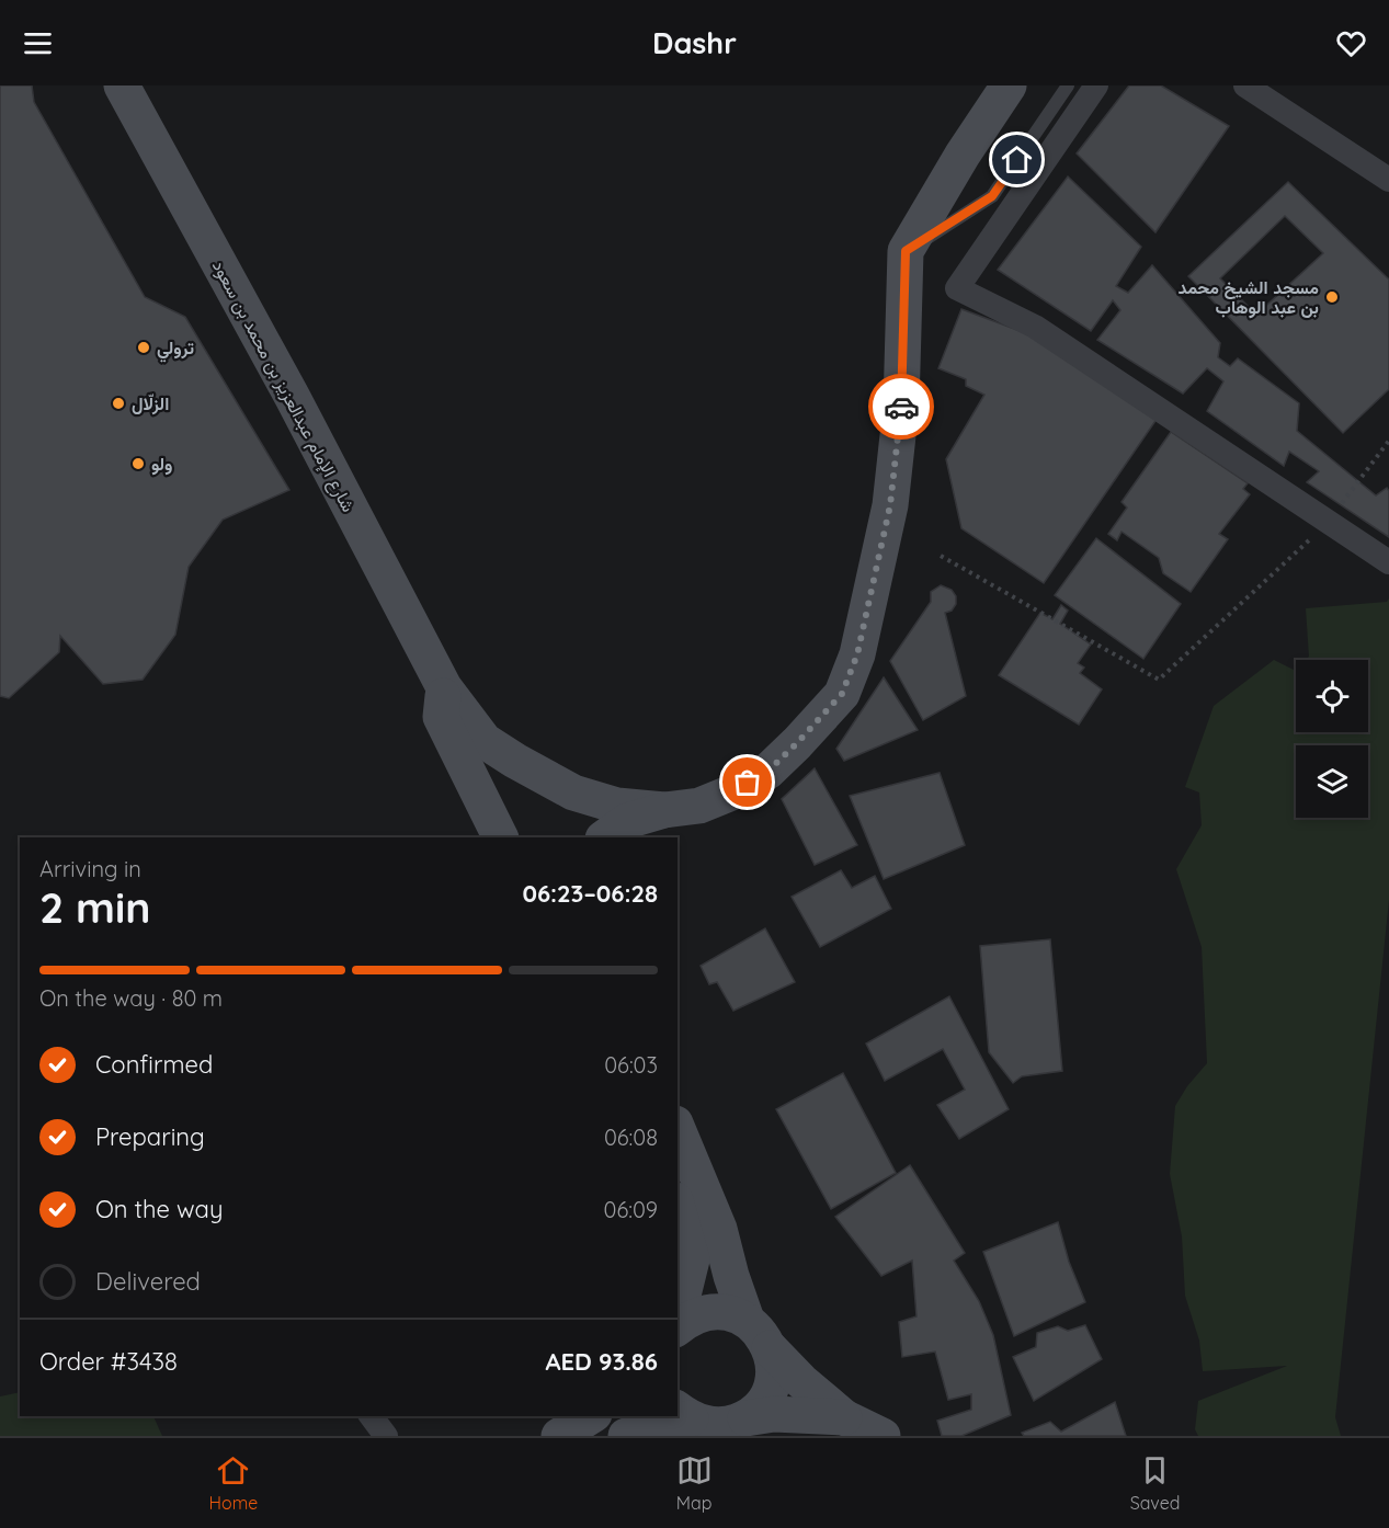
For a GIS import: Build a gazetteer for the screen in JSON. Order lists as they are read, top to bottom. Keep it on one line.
{"streets":{"street":["شارع الإمام عبدالعزيز بن محمد بن سعود"]},"places":["مسجد الشيخ محمد بن عبد الوهاب","ترولي","الزلّال","ولو"],"page":{"header":"Dashr","heading":["2 min","Arriving in","06:23–06:28"],"panel":["Order #3438","AED 93.86"],"bar":"On the way · 80 m","list":[["Confirmed","06:03"],["Preparing","06:08"],["On the way","06:09"],"Delivered"],"tabs":["Home","Map","Saved"]}}
